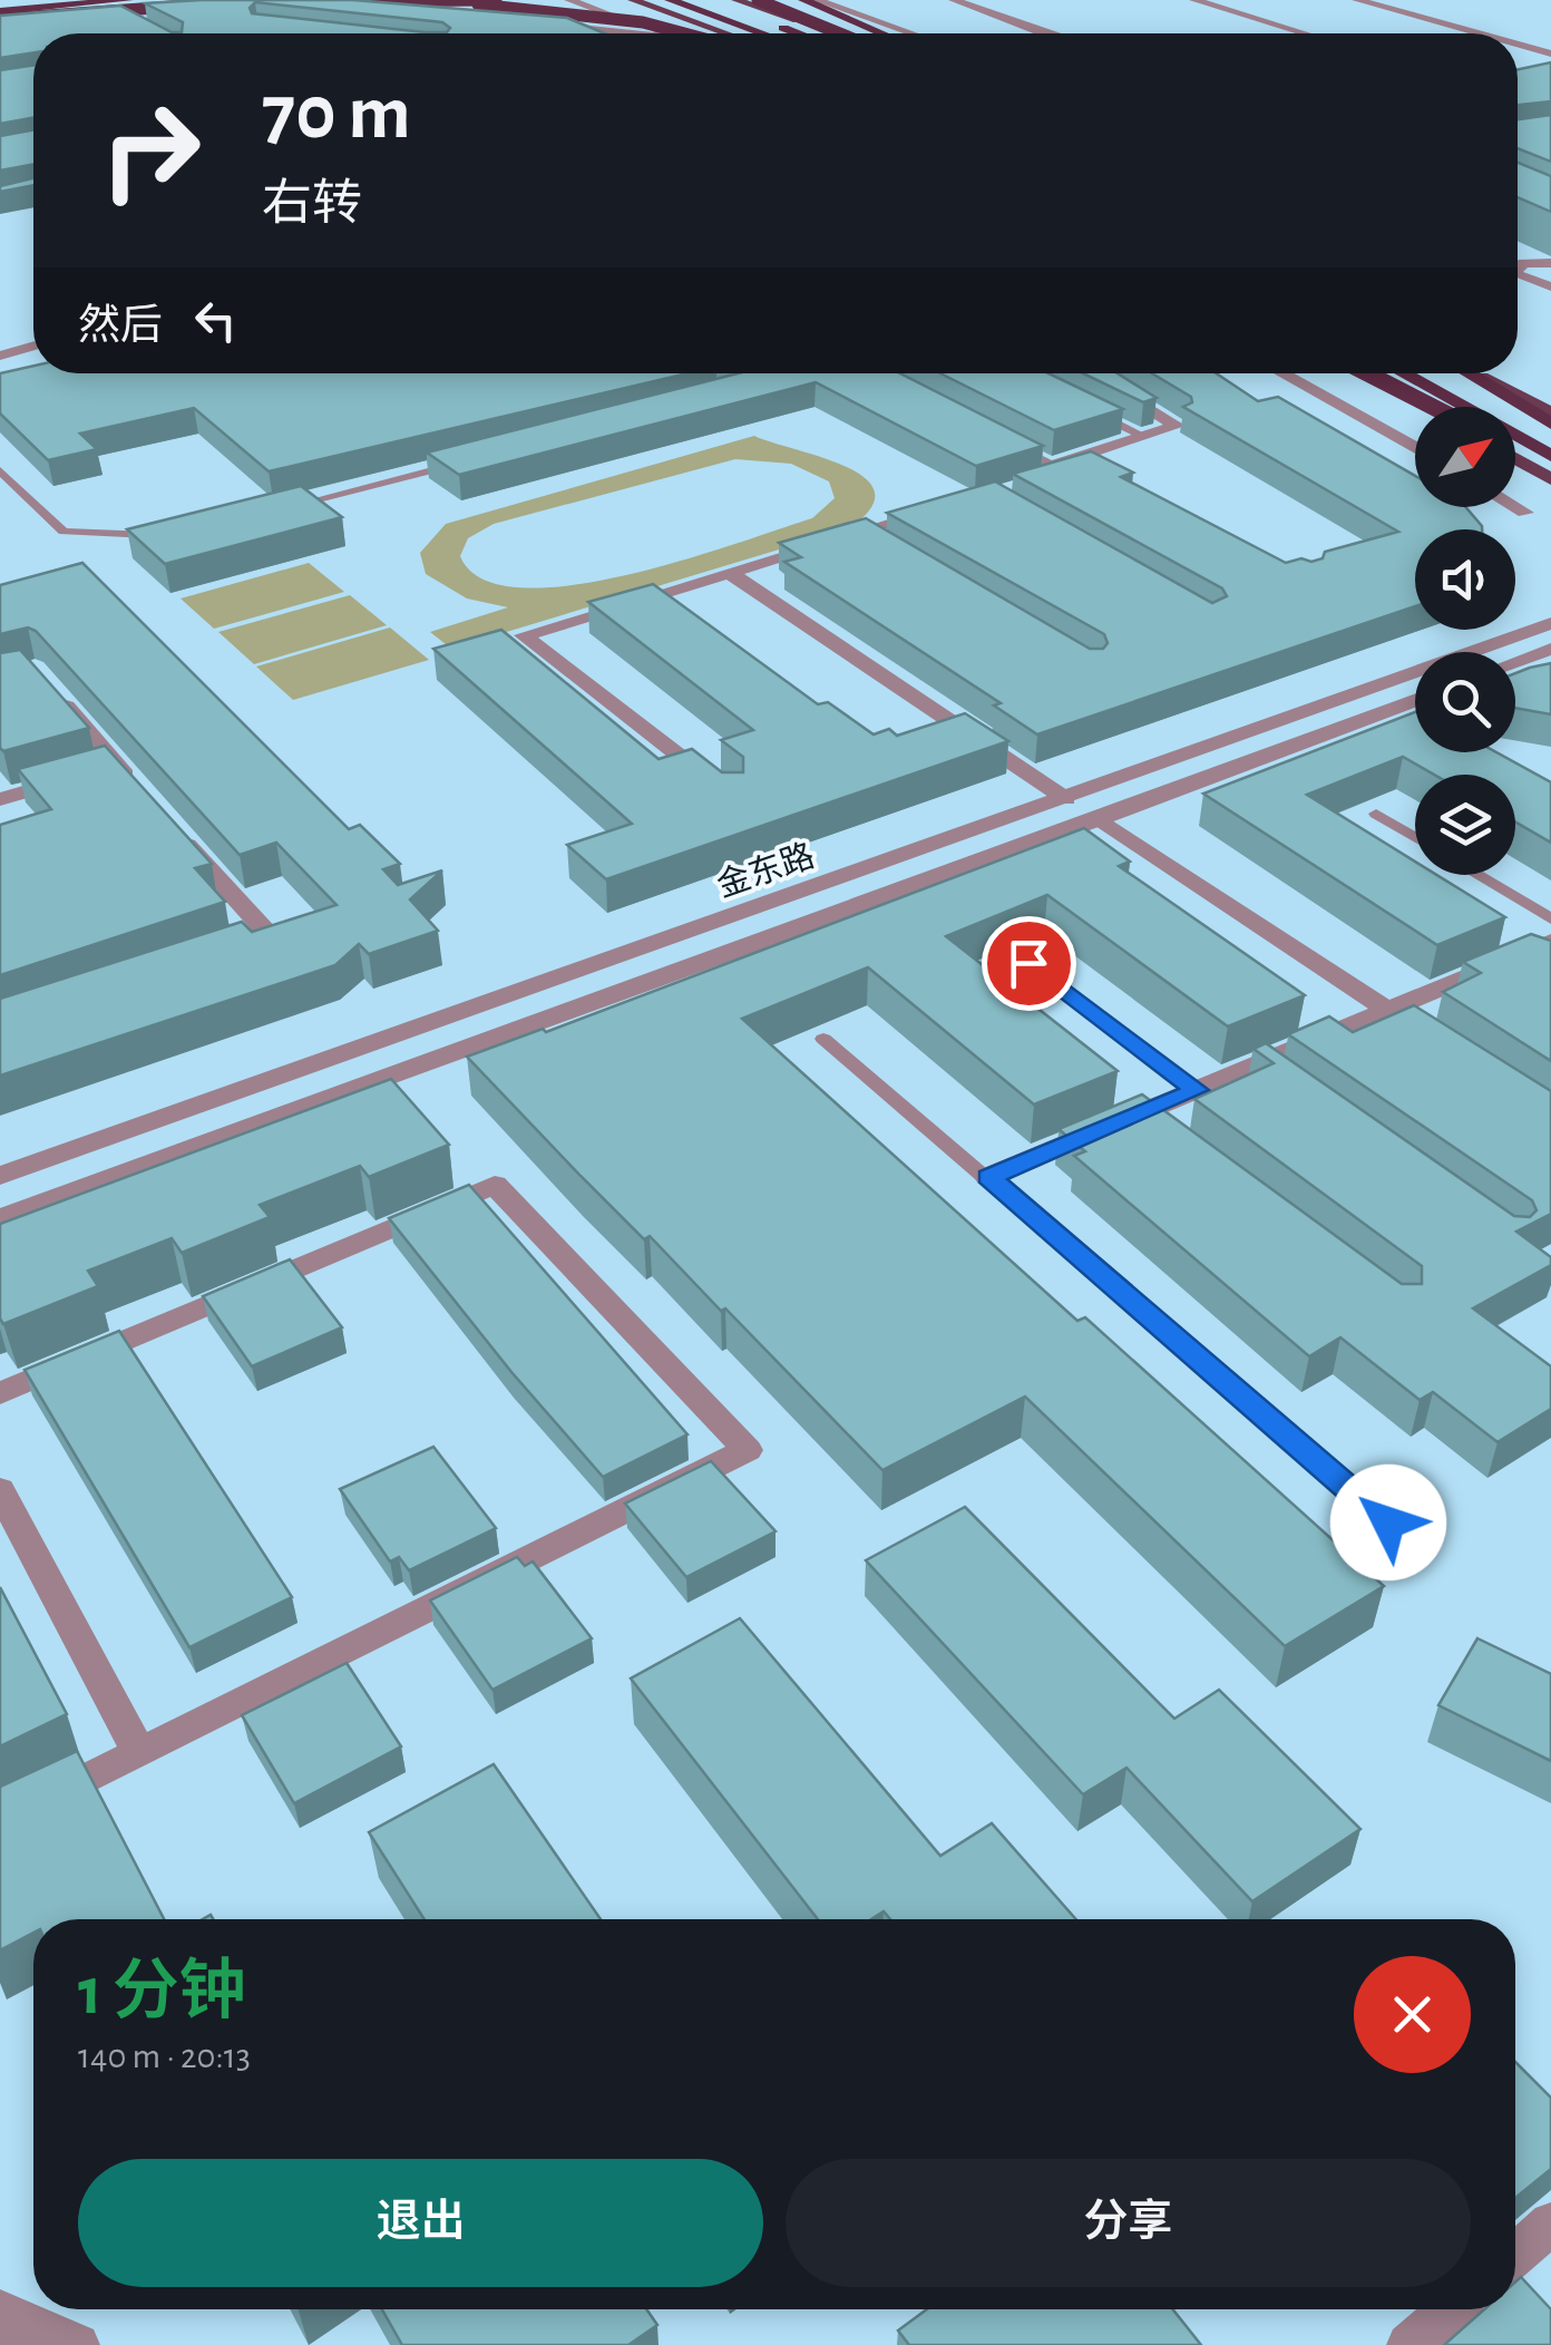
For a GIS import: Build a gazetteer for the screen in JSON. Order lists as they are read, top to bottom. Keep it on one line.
{"streets":{"street":["金东路"]},"north":"top right","page":{"turn":["70 m","右转"],"then":"然后","heading":["1 分钟","140 m · 20:13"],"buttons":["退出","分享"]}}
